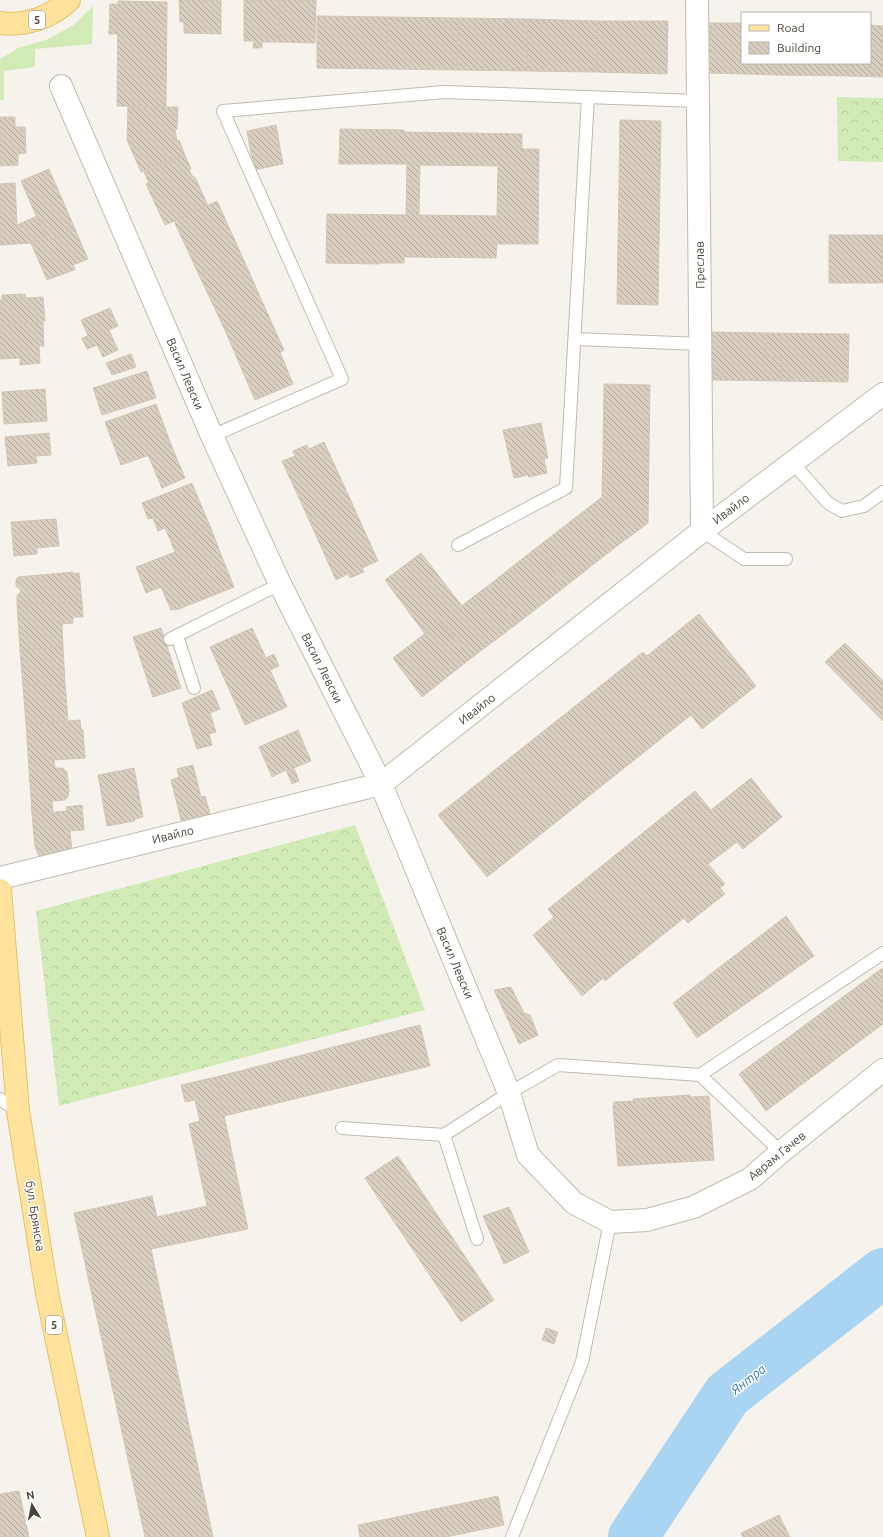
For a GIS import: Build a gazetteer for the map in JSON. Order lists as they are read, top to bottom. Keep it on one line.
{"streets":{"main road":["5","бул. Брянска"],"street":["Преслав","Васил Левски","Ивайло","Аврам Гачев"]},"crossings":[["Преслав","Ивайло"],["Васил Левски","Ивайло"],["Васил Левски","Аврам Гачев"]],"water":["Янтра"],"legend":["Road","Building"],"north":"top"}
